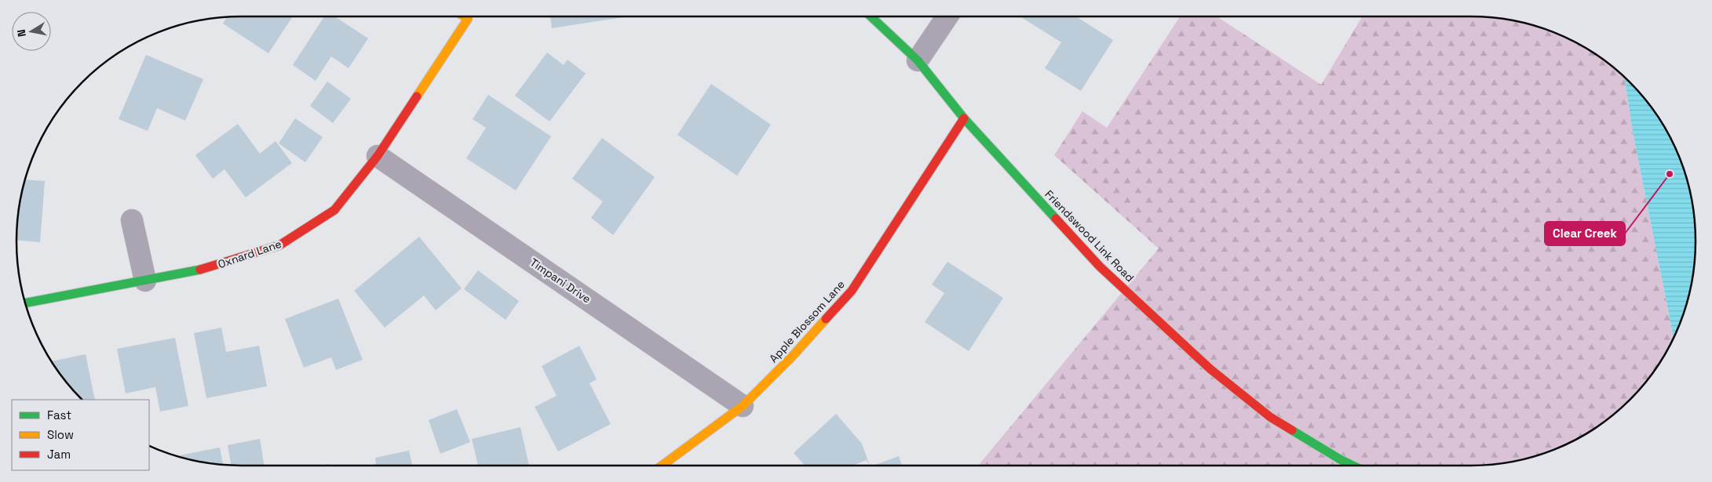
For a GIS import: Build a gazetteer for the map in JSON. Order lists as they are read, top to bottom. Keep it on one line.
{"streets":{"street":["Friendswood Link Road","Oxnard Lane","Timpani Drive","Apple Blossom Lane"]},"crossings":[["Friendswood Link Road","Apple Blossom Lane"],["Oxnard Lane","Timpani Drive"],["Timpani Drive","Apple Blossom Lane"]],"places":["Clear Creek"],"legend":["Fast","Slow","Jam"],"north":"left"}
